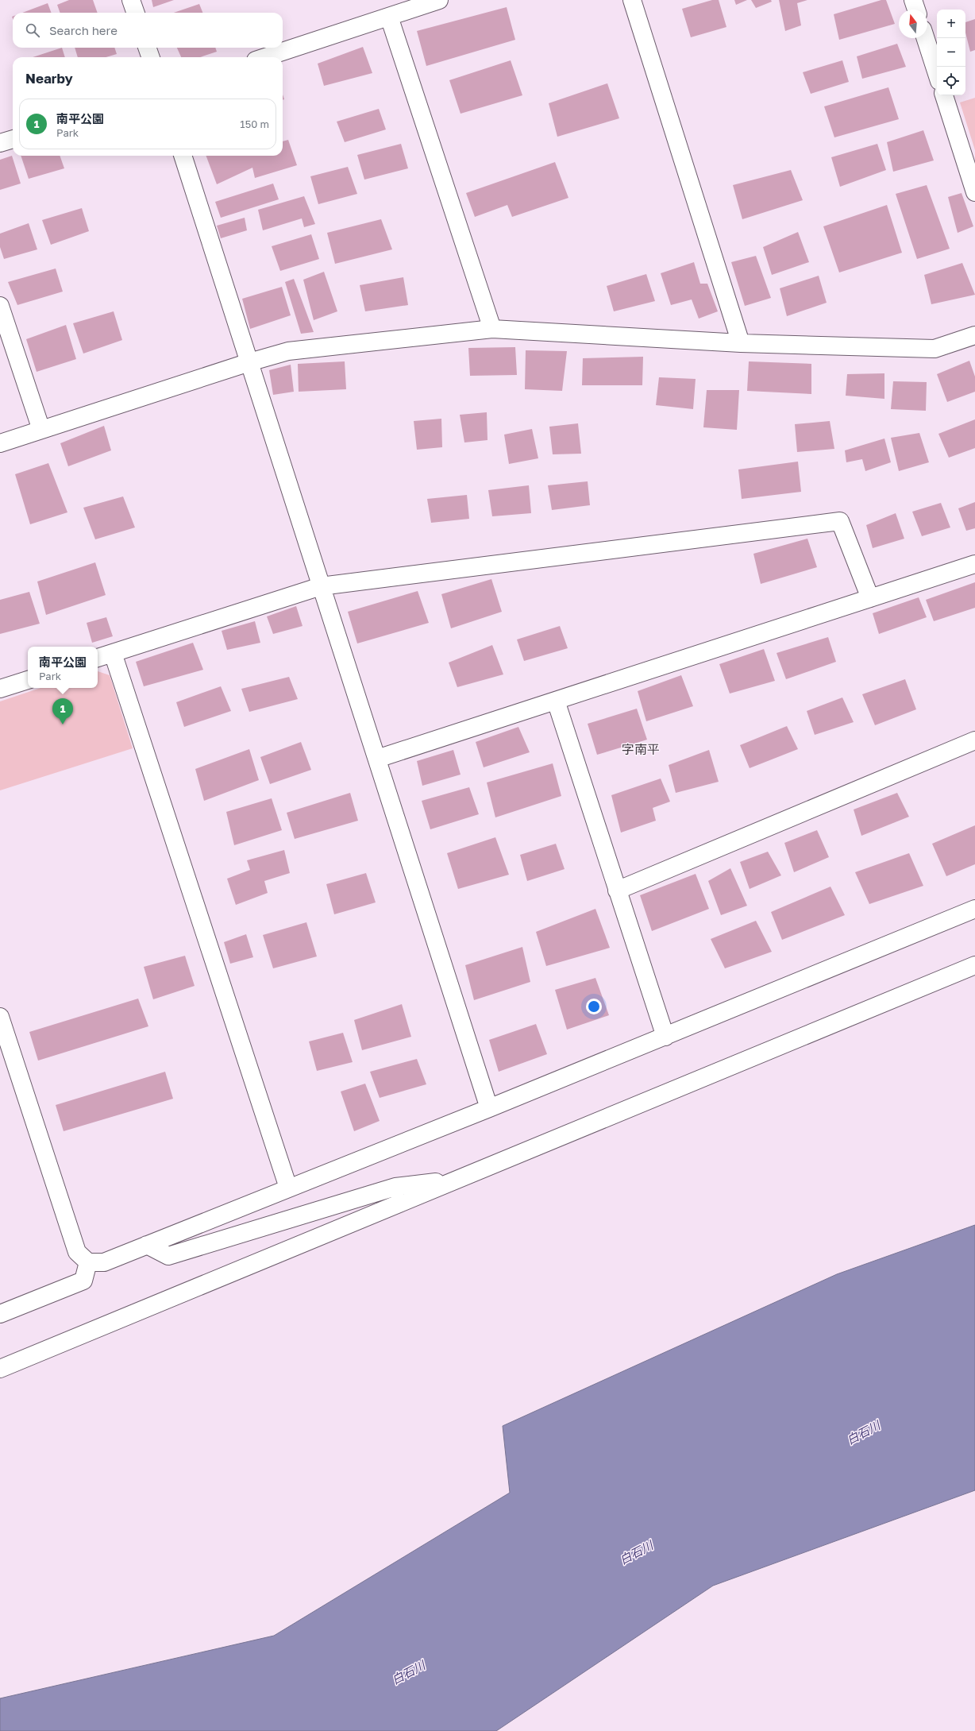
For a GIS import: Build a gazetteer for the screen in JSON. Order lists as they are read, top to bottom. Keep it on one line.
{"districts":["字南平"],"water":["白石川"],"north":"top","page":{"map_buttons":["+","−"],"search":"Search here","heading":"Nearby","list":[{"mark":"1","name":"南平公園","note":"Park","value":"150 m"}],"popup":["南平公園","Park"],"pins":"1"}}
